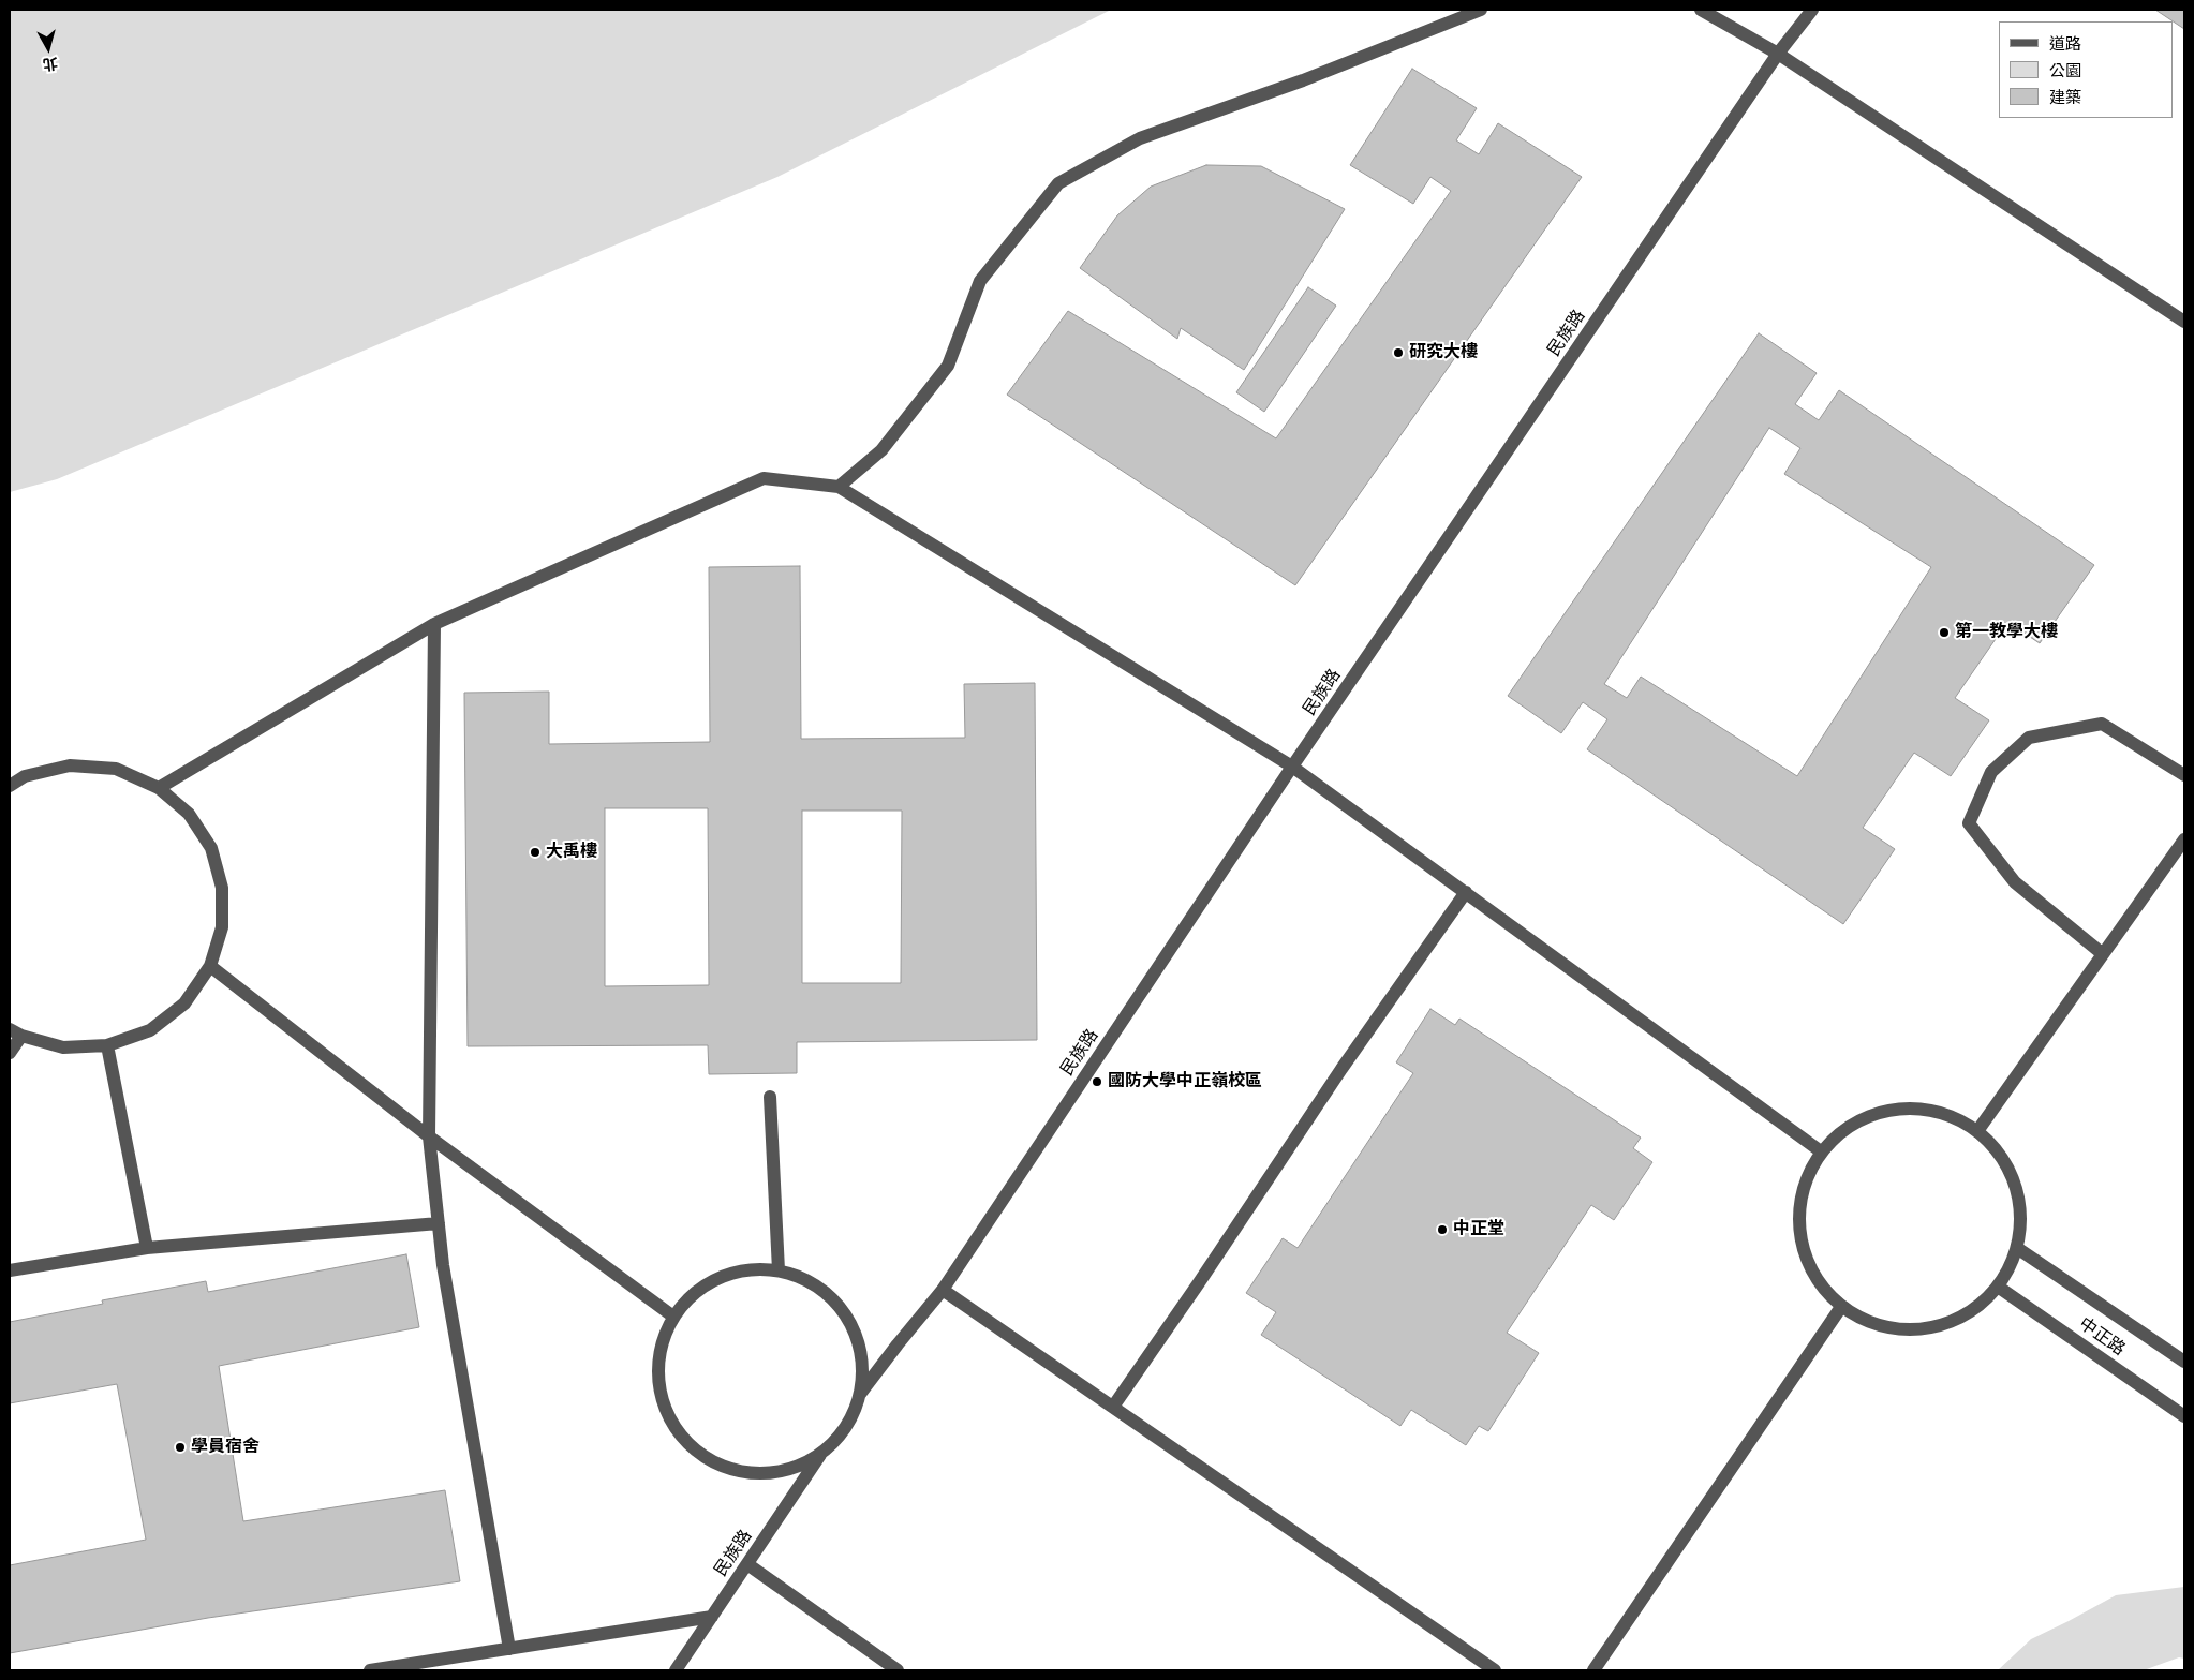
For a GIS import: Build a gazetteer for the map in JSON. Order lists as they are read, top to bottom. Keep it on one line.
{"streets":{"lane":["民族路","中正路"]},"places":["研究大樓","第一教學大樓","大禹樓","國防大學中正嶺校區","中正堂","學員宿舍"],"legend":["道路","公園","建築"],"north":"bottom"}
